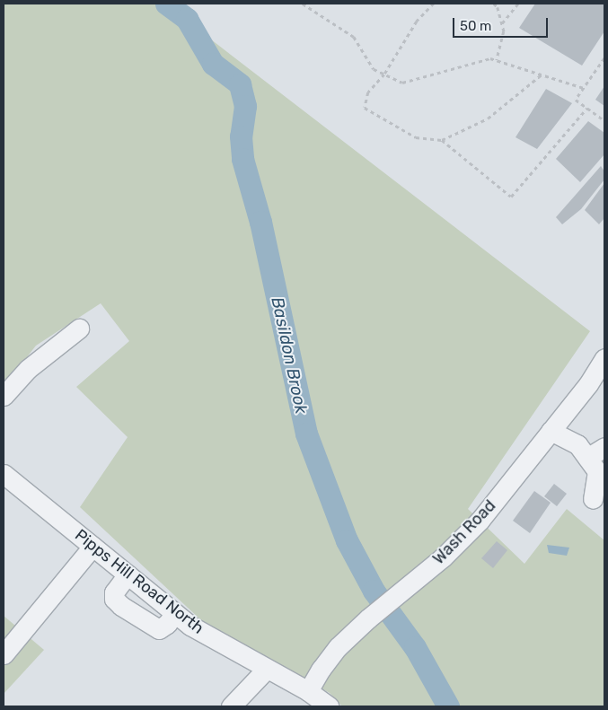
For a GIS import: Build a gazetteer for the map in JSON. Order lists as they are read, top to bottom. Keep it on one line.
{"streets":{"street":["Wash Road","Pipps Hill Road North"]},"crossings":[["Wash Road","Pipps Hill Road North"]],"water":["Basildon Brook"],"scale_bar":"50 m"}
